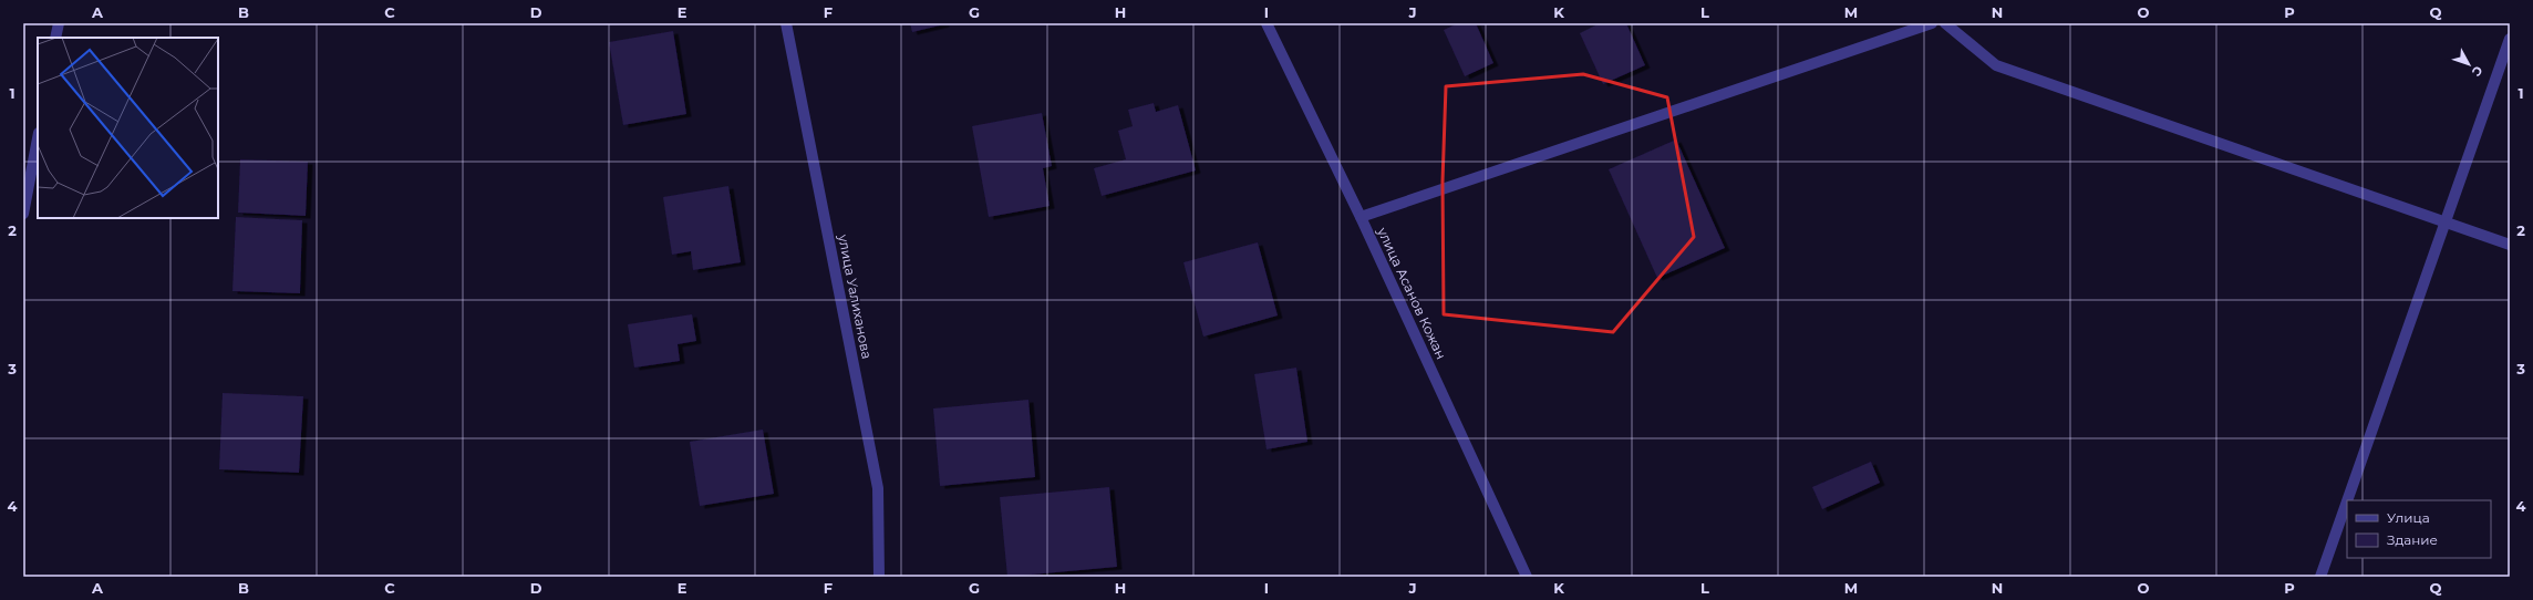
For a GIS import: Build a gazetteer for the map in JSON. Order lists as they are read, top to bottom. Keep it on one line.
{"streets":{"street":["улица Асанов Кожан","улица Уалиханова"]},"legend":["Улица","Здание"],"north":"bottom right","grid":{"columns":["A","B","C","D","E","F","G","H","I","J","K","L","M","N","O","P","Q"],"rows":["1","2","3","4"]}}
